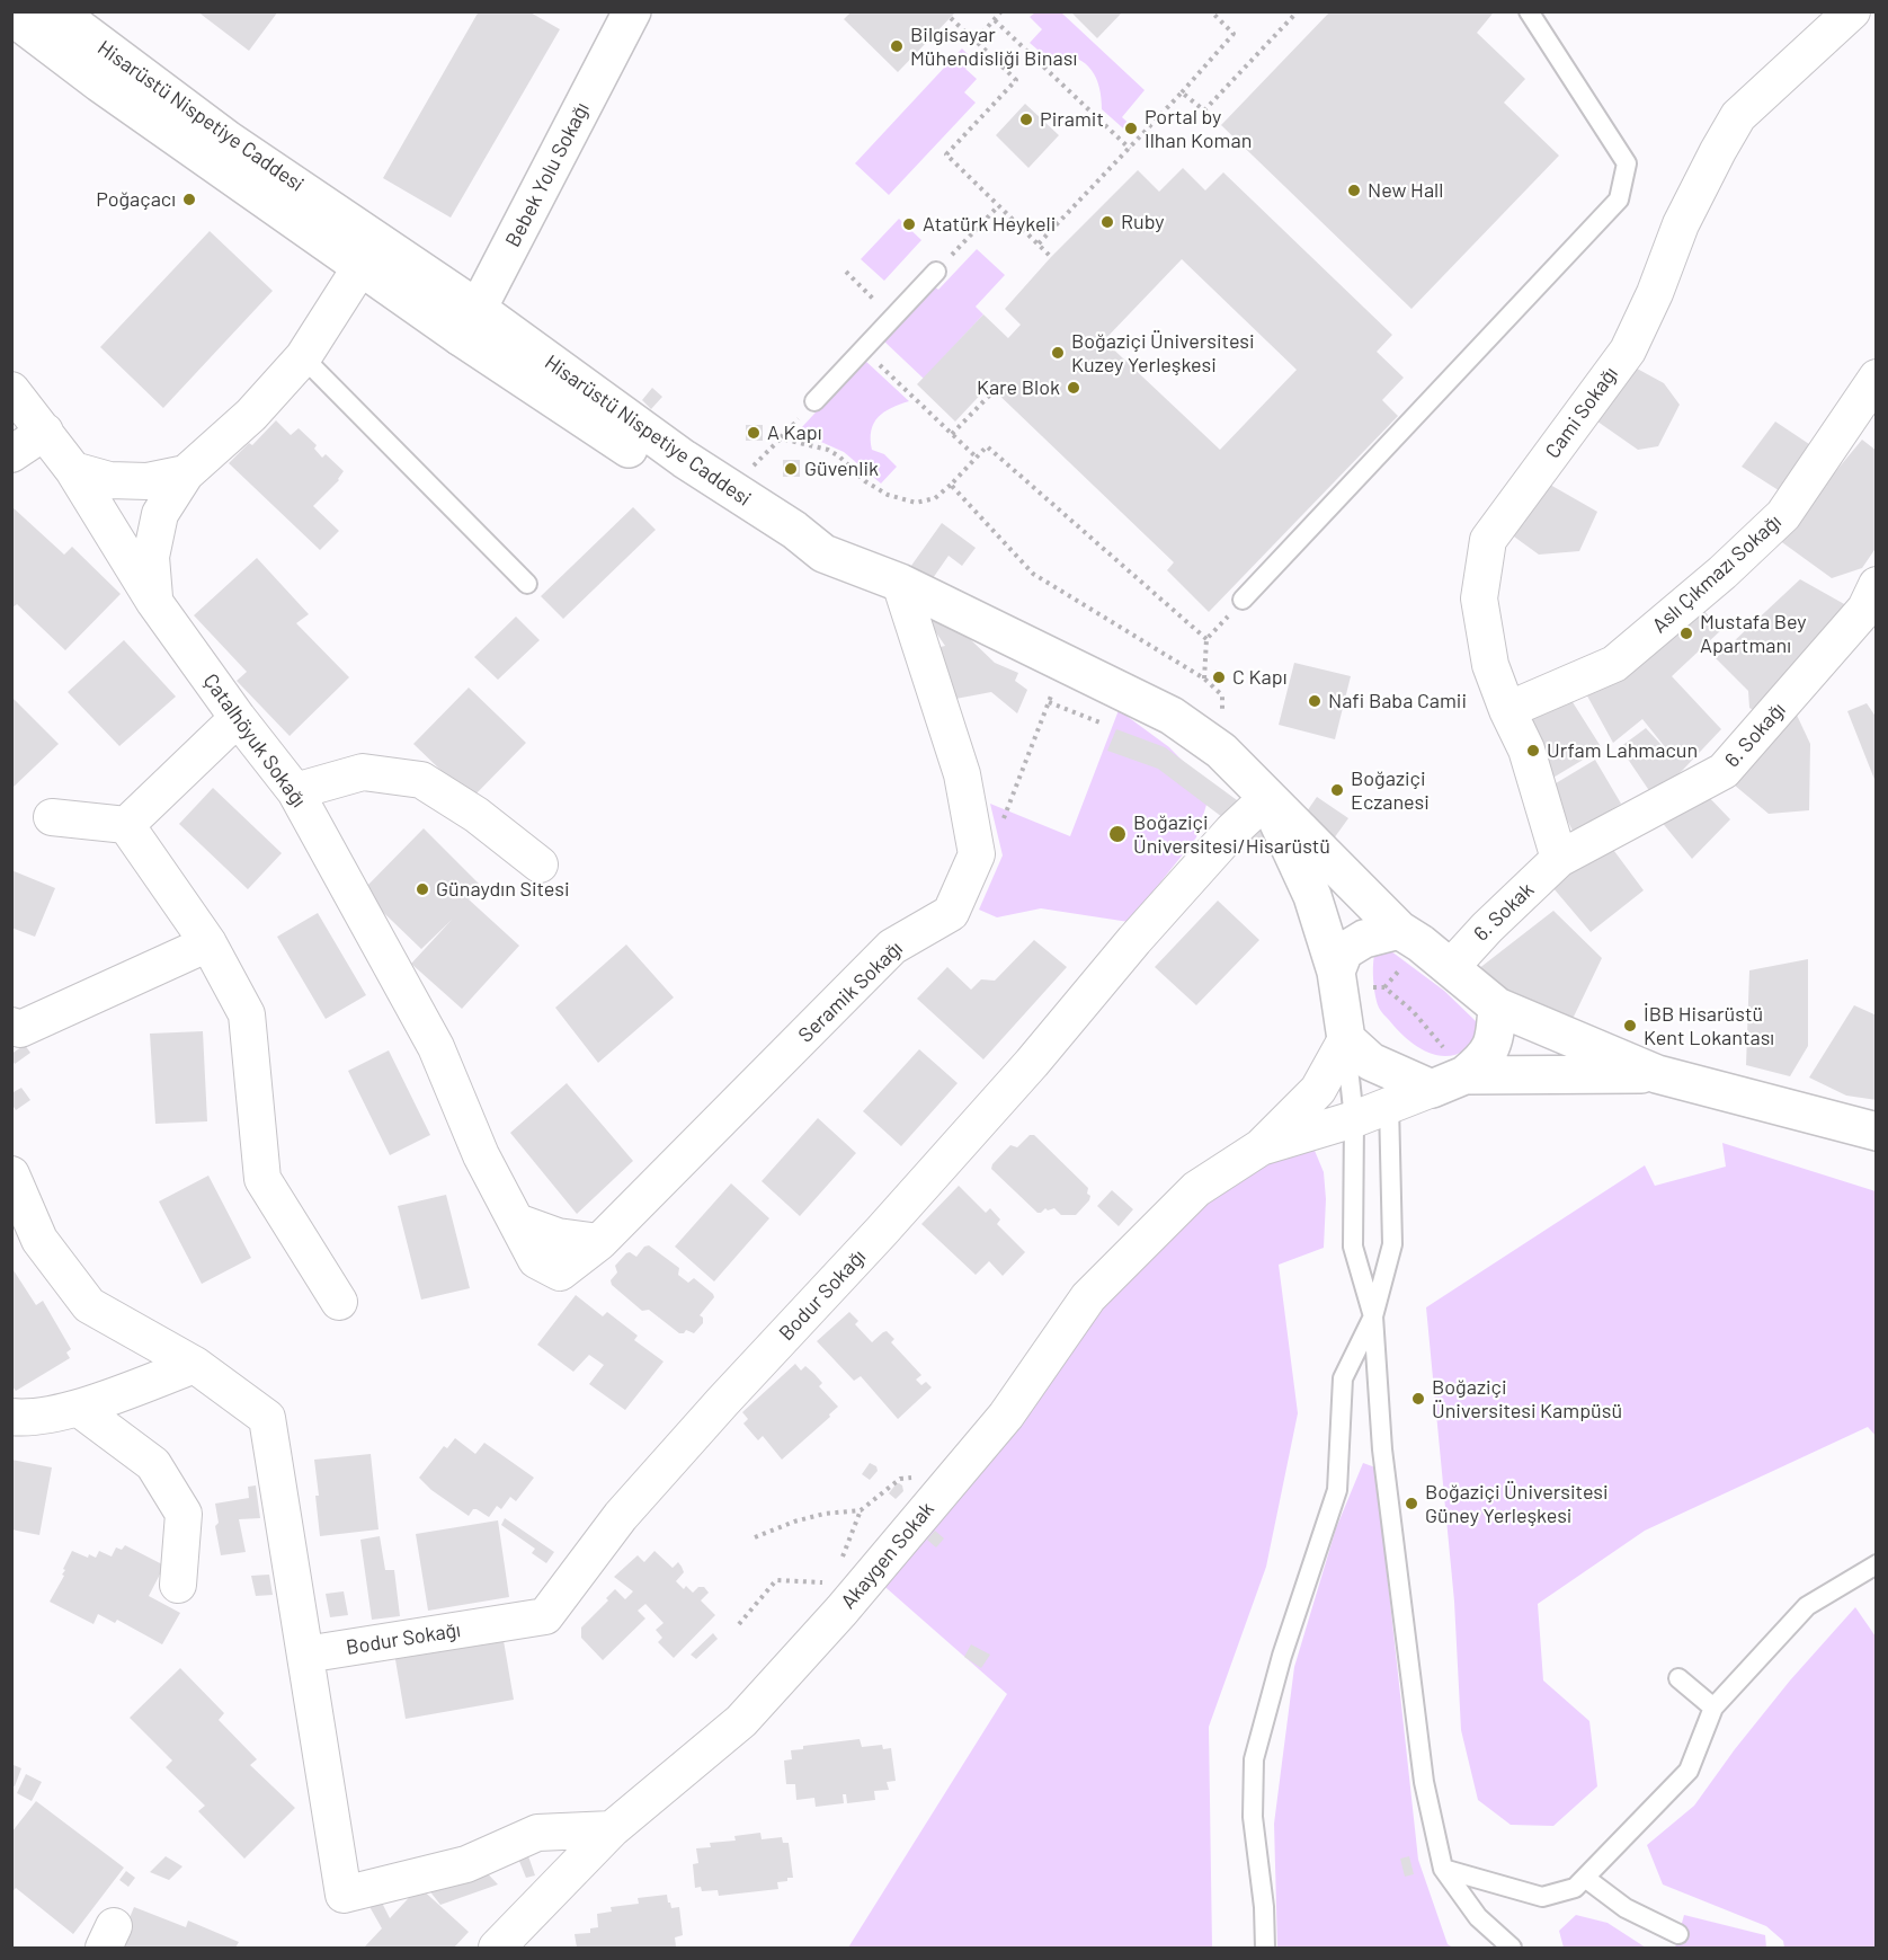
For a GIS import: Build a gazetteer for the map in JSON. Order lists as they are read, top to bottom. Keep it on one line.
{"streets":{"main road":["Hisarüstü Nispetiye Caddesi","Bebek Yolu Sokağı"],"street":["Cami Sokağı","Aslı Çıkmazı Sokağı","6. Sokağı","Çatalhöyuk Sokağı","6. Sokak","Seramik Sokağı","Bodur Sokağı","Akaygen Sokak"]},"crossings":[["Hisarüstü Nispetiye Caddesi","Bebek Yolu Sokağı"],["Hisarüstü Nispetiye Caddesi","6. Sokak"],["Hisarüstü Nispetiye Caddesi","Seramik Sokağı"],["Hisarüstü Nispetiye Caddesi","Bodur Sokağı"],["Cami Sokağı","Aslı Çıkmazı Sokağı"],["Cami Sokağı","6. Sokağı"],["Cami Sokağı","6. Sokak"],["6. Sokağı","6. Sokak"],["Çatalhöyuk Sokağı","Seramik Sokağı"]],"places":["Bilgisayar Mühendisliği Binası","Piramit","Portal by Ilhan Koman","New Hall","Poğaçacı","Ruby","Atatürk Heykeli","Boğaziçi Üniversitesi Kuzey Yerleşkesi","Kare Blok","A Kapı","Güvenlik","Mustafa Bey Apartmanı","C Kapı","Nafi Baba Camii","Urfam Lahmacun","Boğaziçi Eczanesi","Boğaziçi Üniversitesi/Hisarüstü","Günaydın Sitesi","İBB Hisarüstü Kent Lokantası","Boğaziçi Üniversitesi Kampüsü","Boğaziçi Üniversitesi Güney Yerleşkesi"]}
